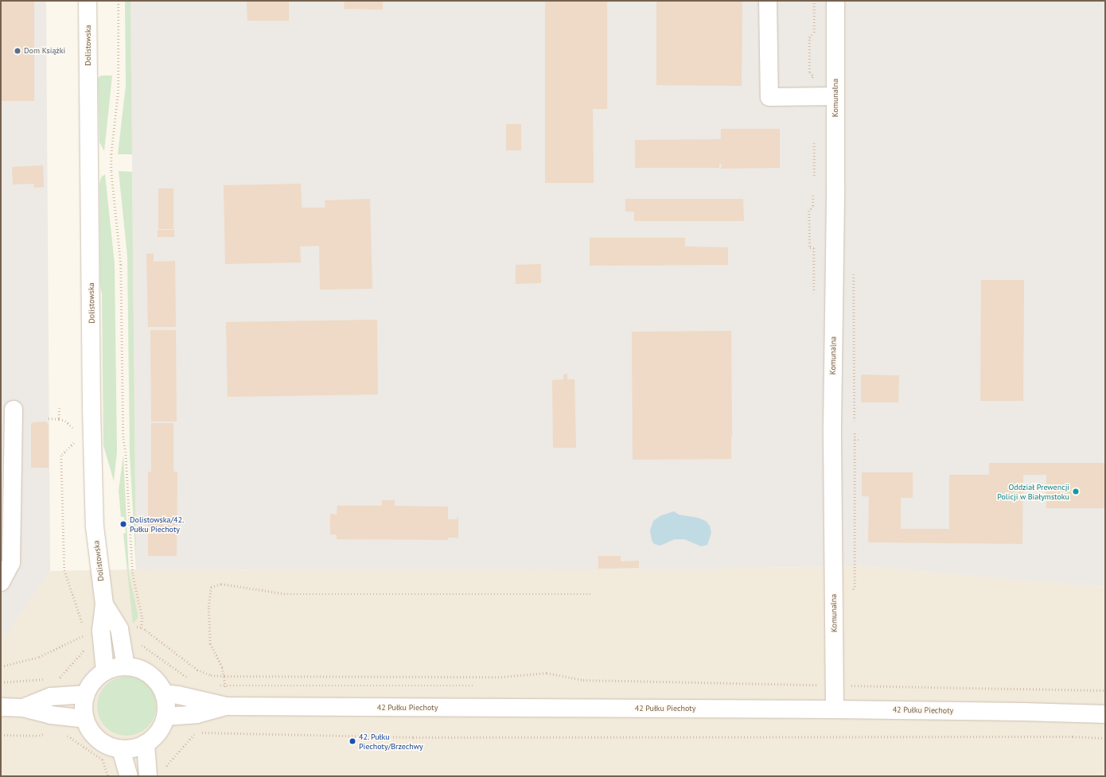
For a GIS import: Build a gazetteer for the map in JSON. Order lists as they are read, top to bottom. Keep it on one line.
{"streets":{"street":["Dolistowska","Komunalna","42 Pułku Piechoty"]},"crossings":[["Dolistowska","42 Pułku Piechoty"],["Komunalna","42 Pułku Piechoty"]],"places":["Dom Książki","Oddział Prewencji Policji w Białymstoku","Dolistowska/42. Pułku Piechoty","42. Pułku Piechoty/Brzechwy"]}
